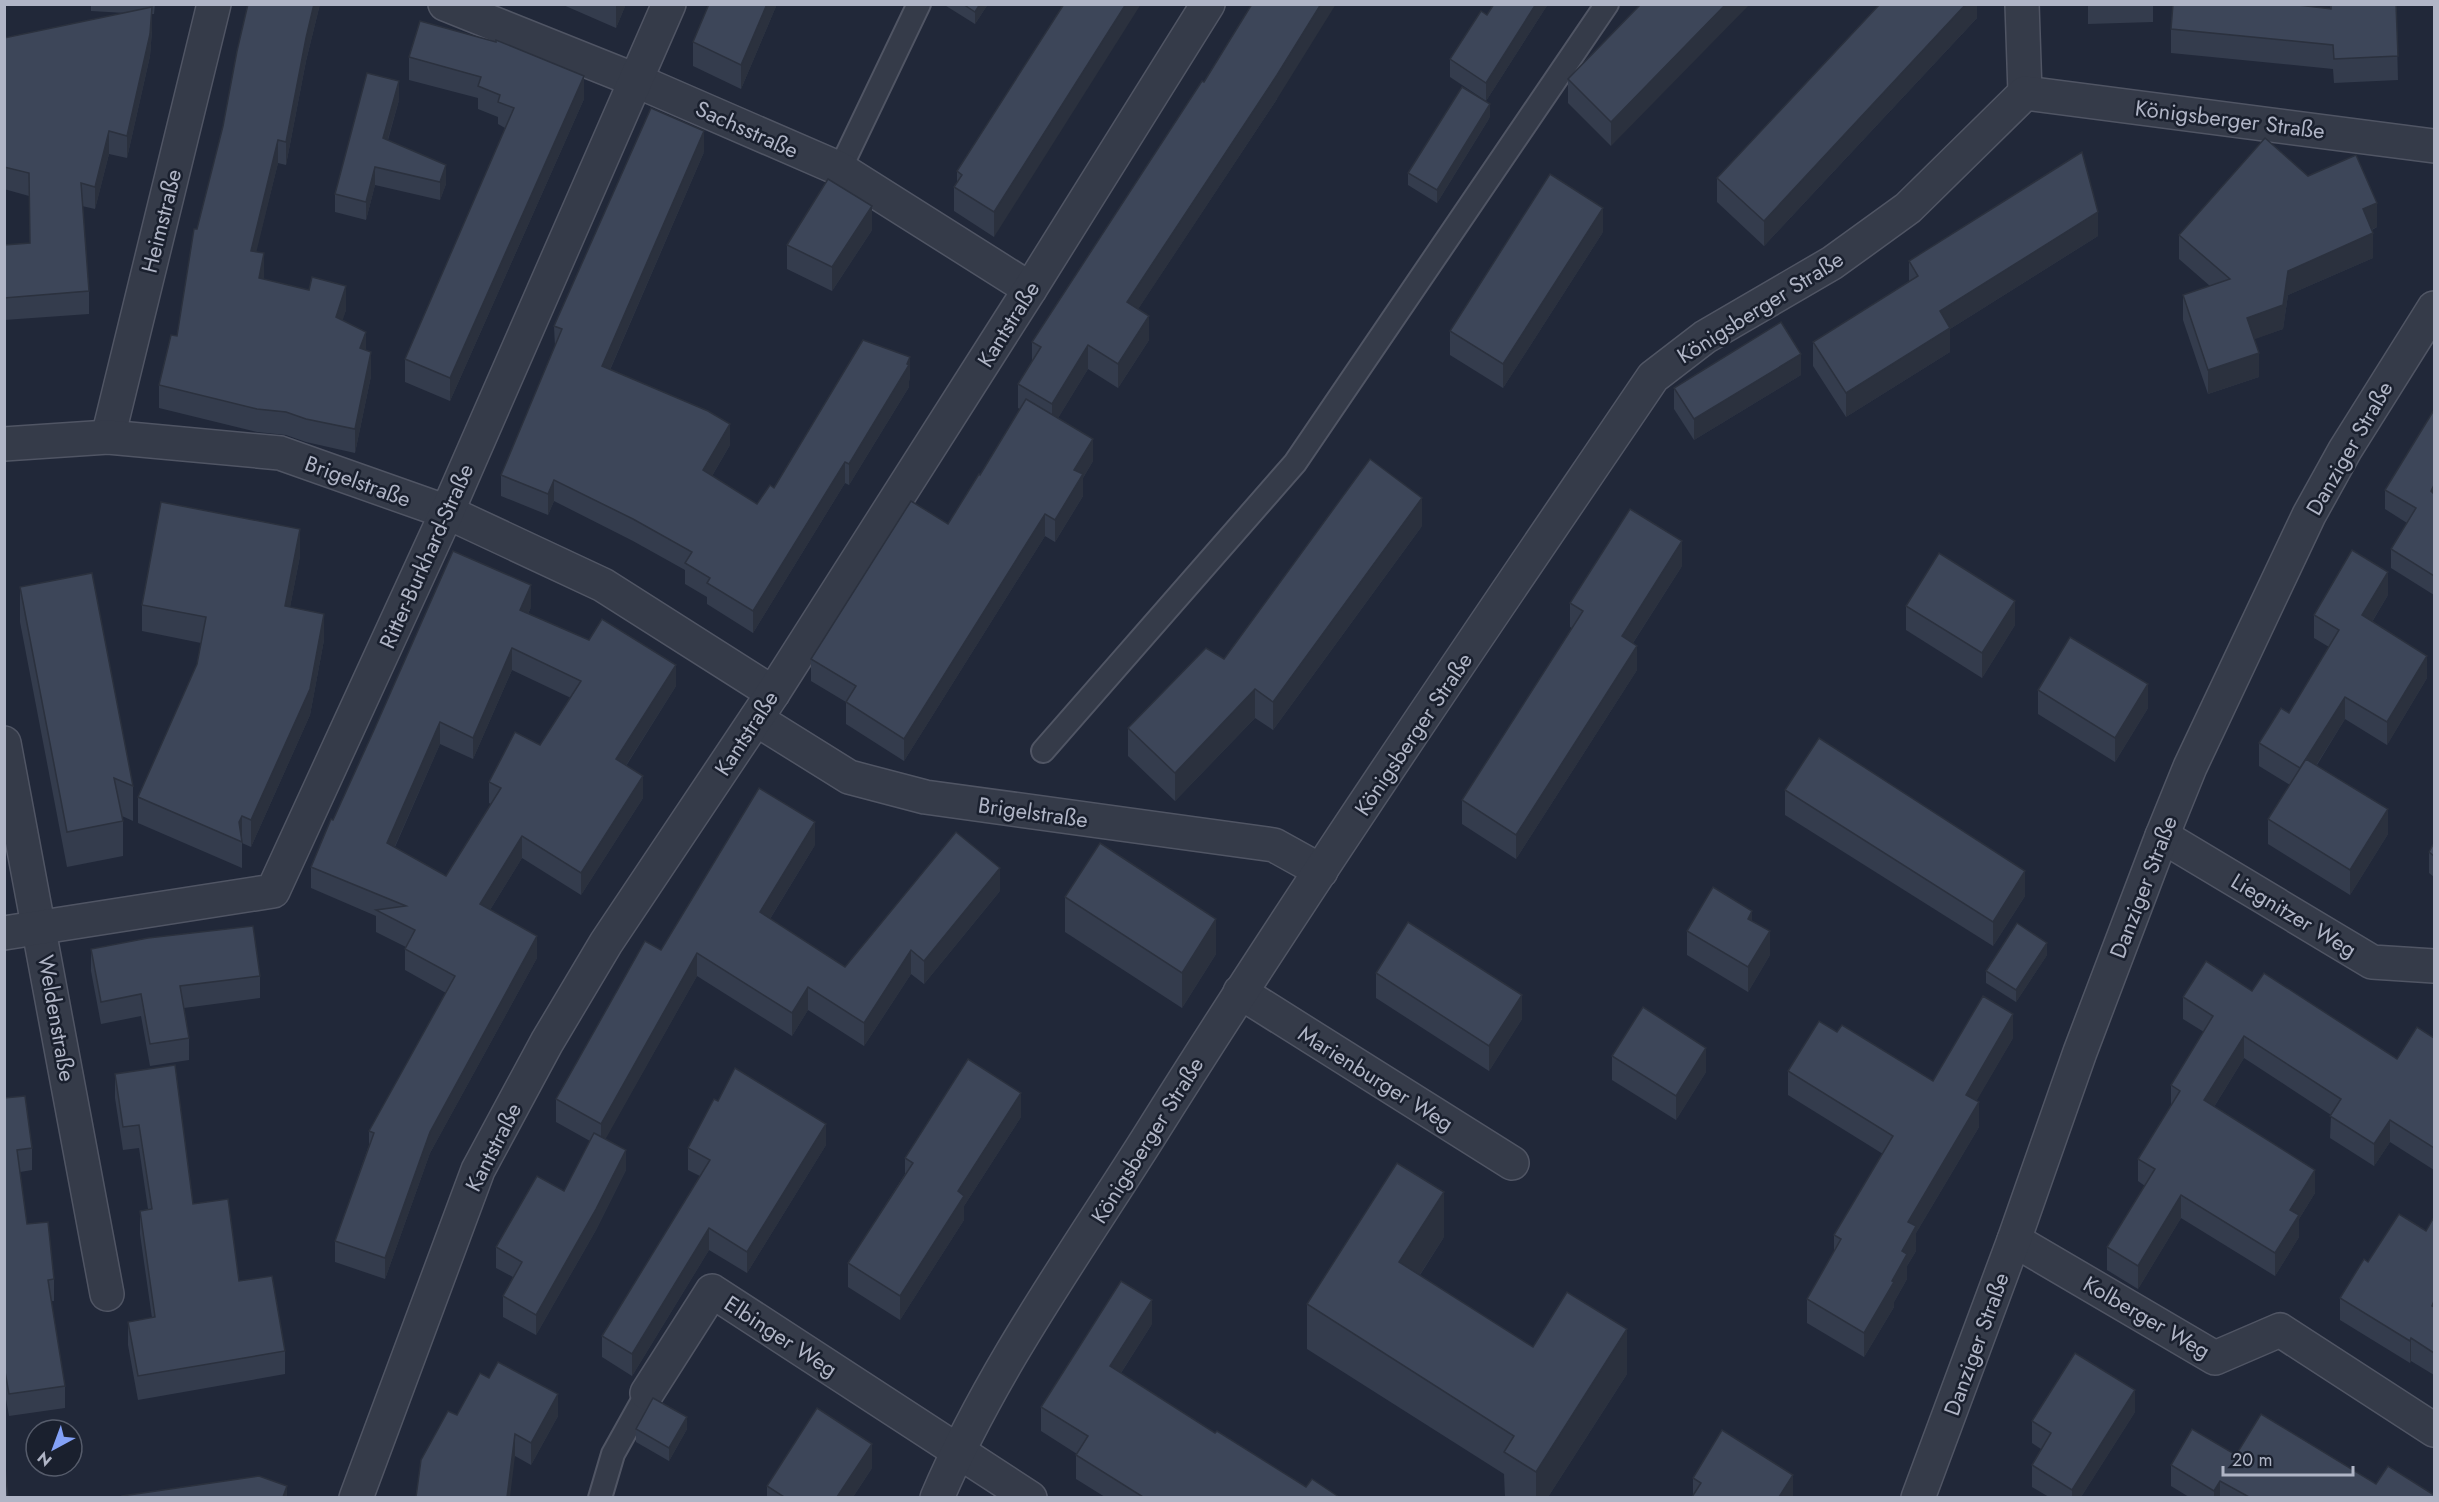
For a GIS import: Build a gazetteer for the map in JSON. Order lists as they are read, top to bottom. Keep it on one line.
{"streets":{"street":["Königsberger Straße","Sachsstraße","Heimstraße","Kantstraße","Danziger Straße","Brigelstraße","Ritter-Burkhard-Straße","Liegnitzer Weg","Weldenstraße","Marienburger Weg","Kolberger Weg","Elbinger Weg"]},"crossings":[["Königsberger Straße","Brigelstraße"],["Königsberger Straße","Marienburger Weg"],["Königsberger Straße","Elbinger Weg"],["Sachsstraße","Kantstraße"],["Sachsstraße","Ritter-Burkhard-Straße"],["Heimstraße","Brigelstraße"],["Kantstraße","Brigelstraße"],["Danziger Straße","Liegnitzer Weg"],["Danziger Straße","Kolberger Weg"],["Brigelstraße","Ritter-Burkhard-Straße"],["Ritter-Burkhard-Straße","Weldenstraße"]],"scale_bar":"20 m","north":"bottom left"}
